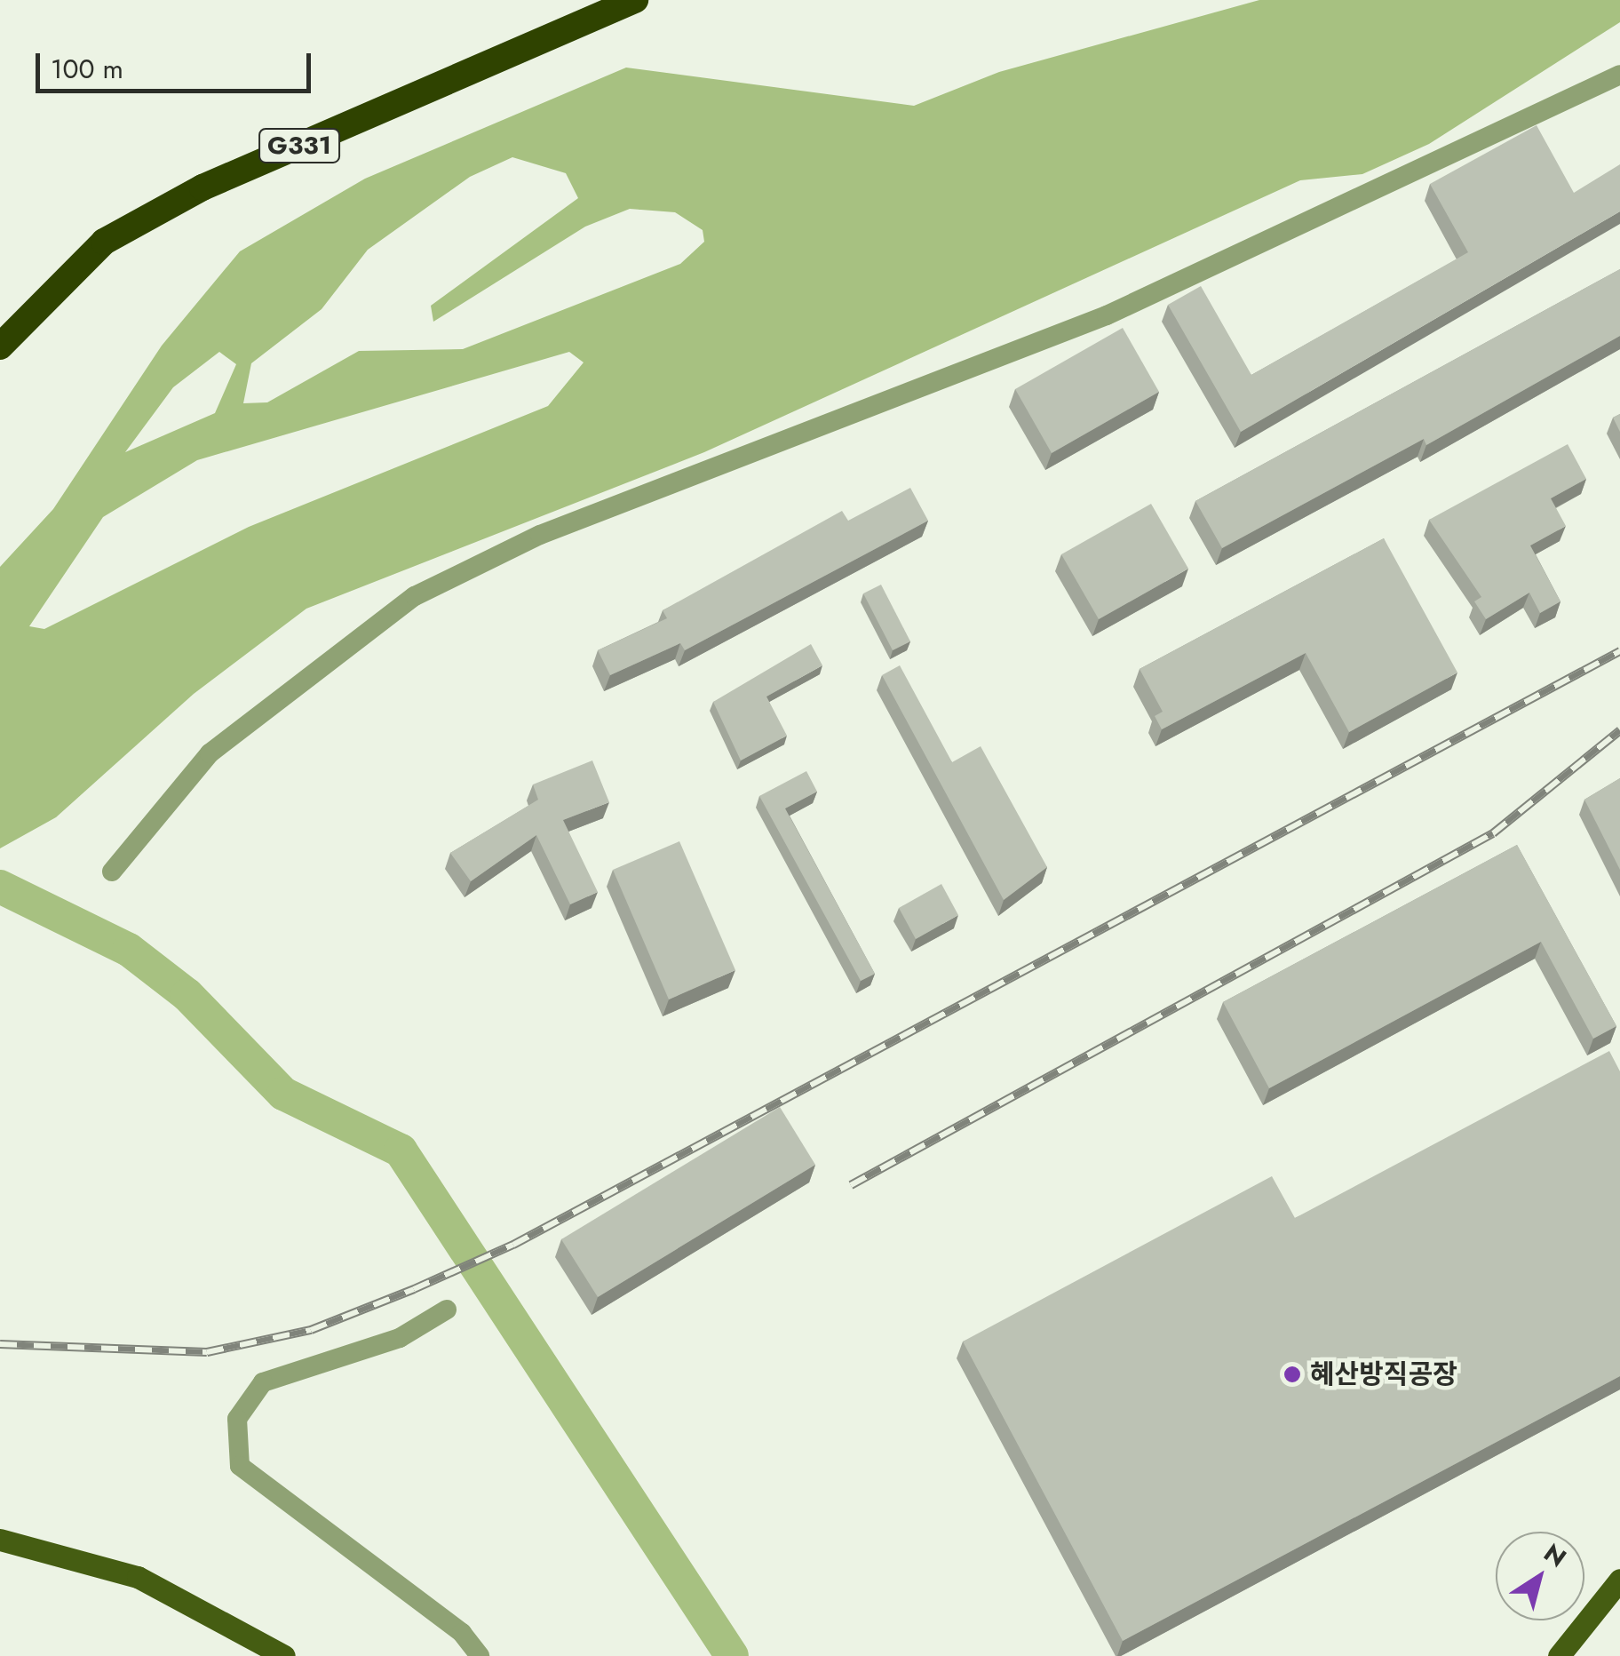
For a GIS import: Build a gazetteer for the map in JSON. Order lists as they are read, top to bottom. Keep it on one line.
{"streets":{"highway":["G331"]},"places":["혜산방직공장"],"scale_bar":"100 m","north":"top right"}
